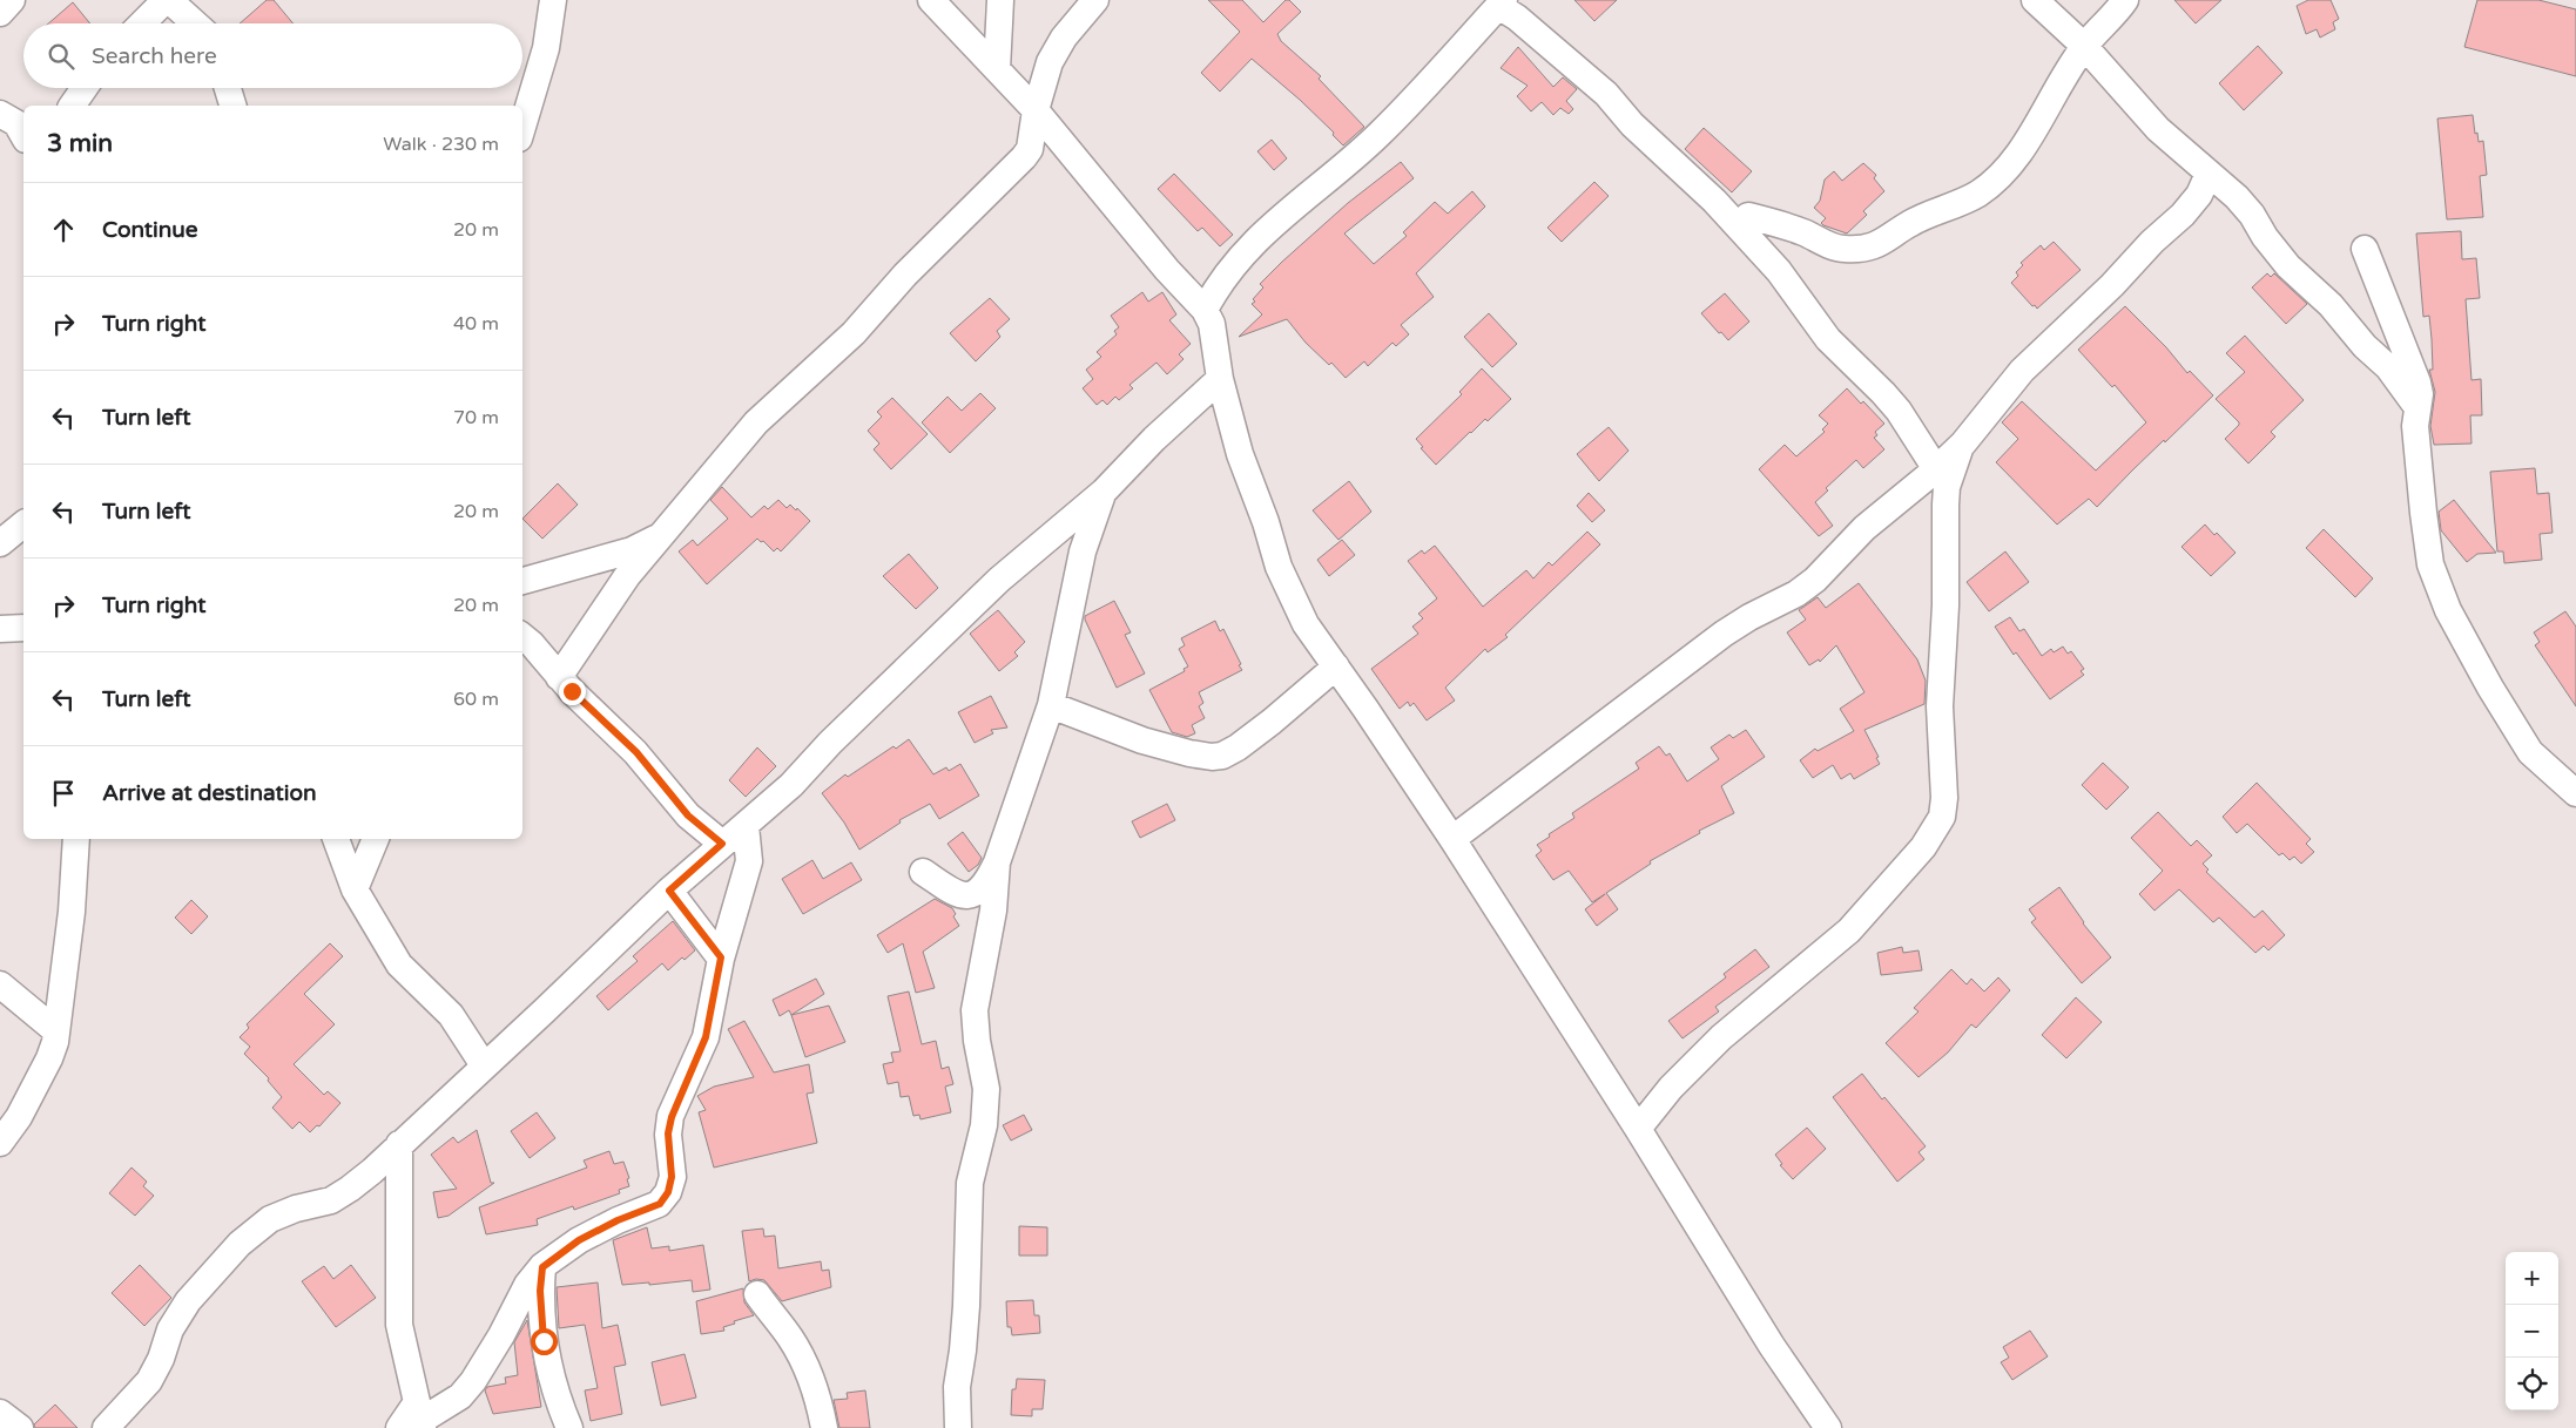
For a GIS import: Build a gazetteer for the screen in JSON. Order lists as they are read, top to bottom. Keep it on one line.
{"page":{"search":"Search here","heading":["3 min","Walk · 230 m"],"list":[["Continue","20 m"],["Turn right","40 m"],["Turn left","70 m"],["Turn left","20 m"],["Turn right","20 m"],["Turn left","60 m"],"Arrive at destination"],"map_buttons":["+","−"]}}
